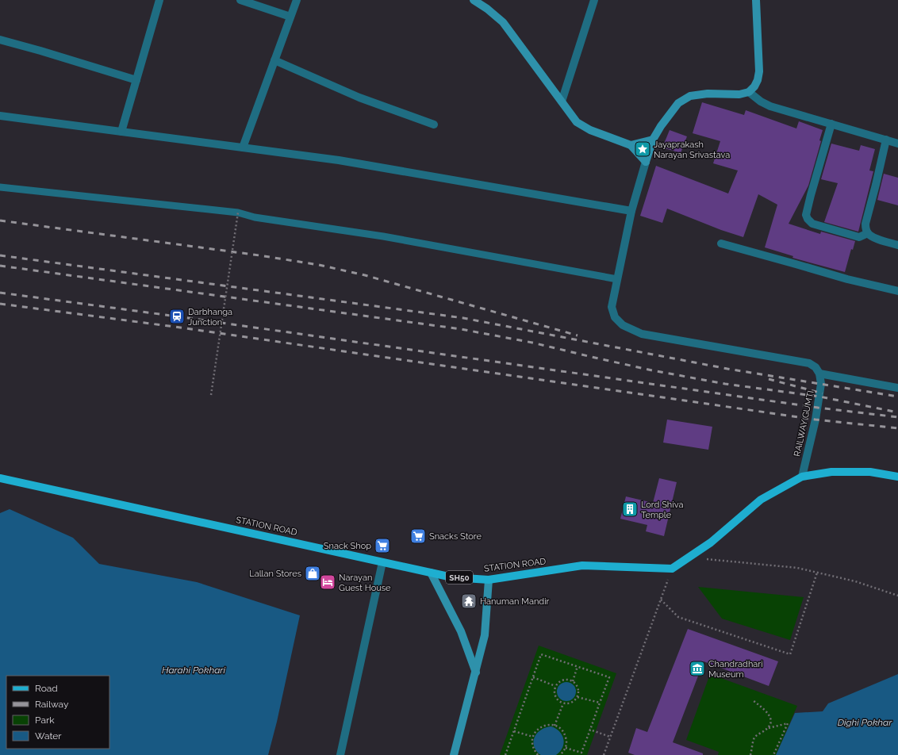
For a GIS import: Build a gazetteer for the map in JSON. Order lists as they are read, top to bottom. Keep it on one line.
{"streets":{"main road":["STATION ROAD","SH50"],"street":["RAILWAY GUMTI"]},"water":["Harahi Pokhari","Dighi Pokhar"],"places":{"place":["Jayaprakash Narayan Srivastava"],"station":["Darbhanga Junction"],"building":["Lord Shiva Temple"],"supermarket":["Snacks Store","Snack Shop"],"shop":["Lallan Stores"],"hotel":["Narayan Guest House"],"temple":["Hanuman Mandir"],"museum":["Chandradhari Museum"]},"legend":["Road","Railway","Park","Water"]}
